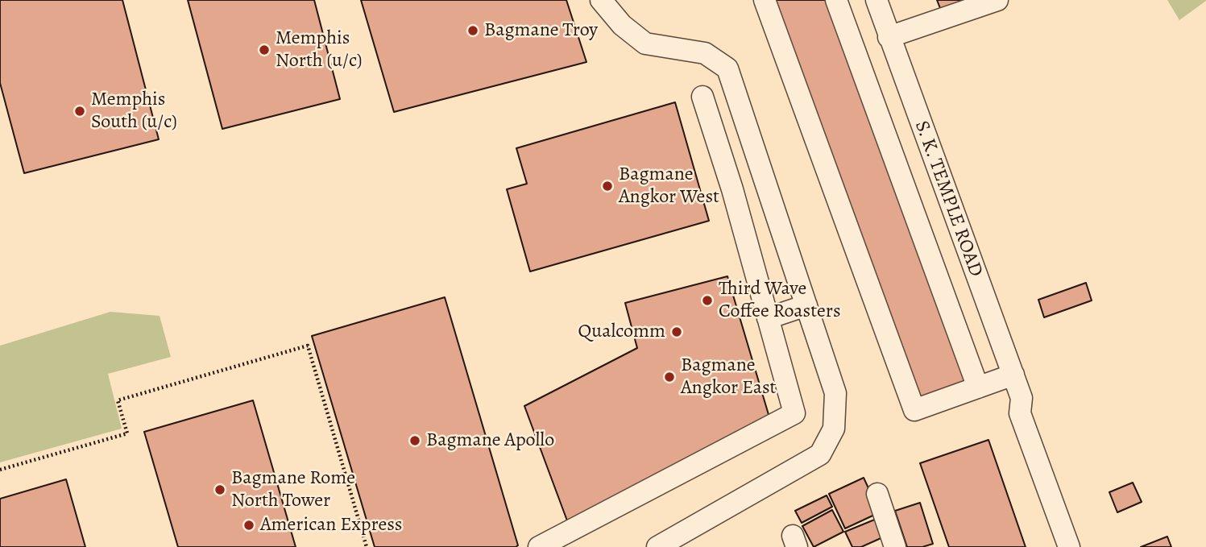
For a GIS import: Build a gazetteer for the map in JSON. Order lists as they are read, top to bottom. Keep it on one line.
{"streets":{"street":["S. K. TEMPLE ROAD"]},"places":["Bagmane Troy","Memphis North (u/c)","Memphis South (u/c)","Bagmane Angkor West","Third Wave Coffee Roasters","Qualcomm","Bagmane Angkor East","Bagmane Apollo","Bagmane Rome North Tower","American Express"]}
